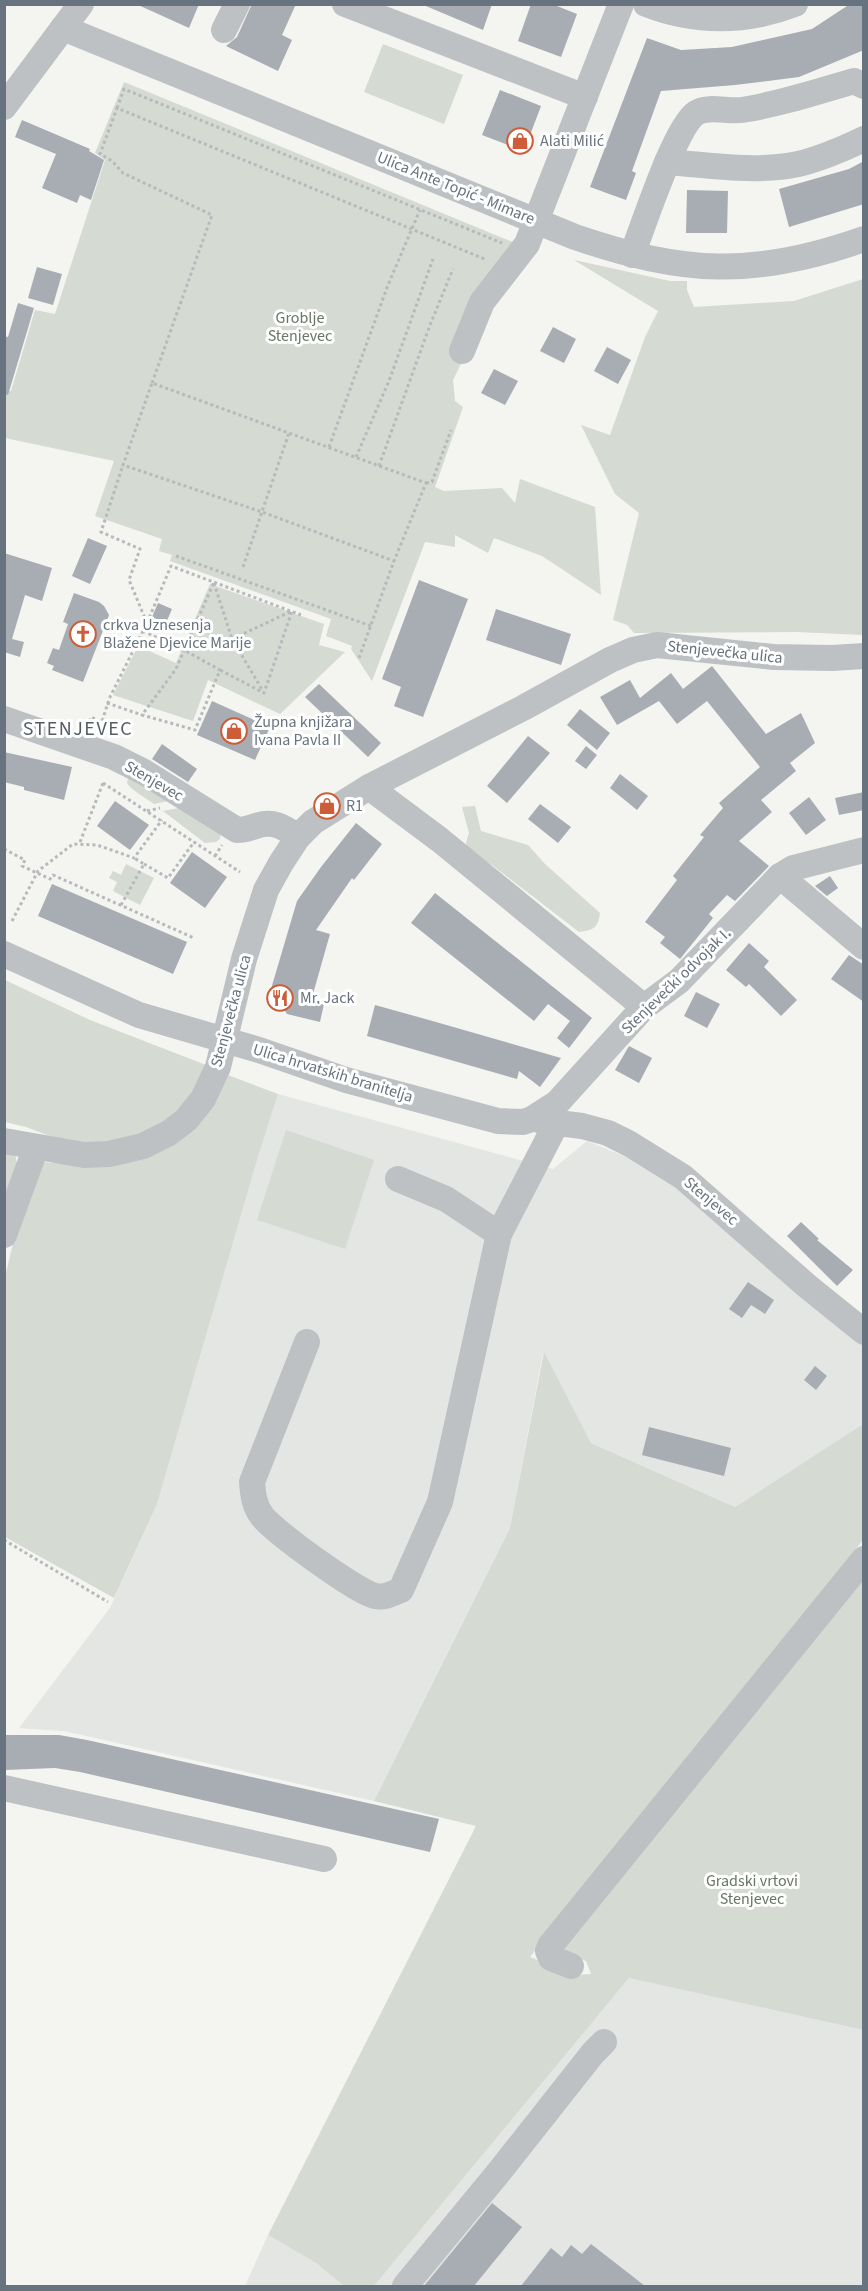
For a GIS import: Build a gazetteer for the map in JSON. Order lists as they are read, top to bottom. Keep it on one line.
{"streets":{"street":["Ulica Ante Topić - Mimare","Stenjevečka ulica","Stenjevec","Stenjevečki odvojak I.","Ulica hrvatskih branitelja"]},"crossings":[["Stenjevečka ulica","Stenjevec"],["Stenjevečka ulica","Ulica hrvatskih branitelja"],["Stenjevec","Stenjevečki odvojak I."],["Stenjevec","Ulica hrvatskih branitelja"],["Stenjevečki odvojak I.","Ulica hrvatskih branitelja"]],"districts":["STENJEVEC"],"parks":["Groblje Stenjevec","Gradski vrtovi Stenjevec"],"places":{"shop":["Alati Milić","Župna knjižara Ivana Pavla II","R1"],"church":["crkva Uznesenja Blažene Djevice Marije"],"restaurant":["Mr. Jack"]}}
